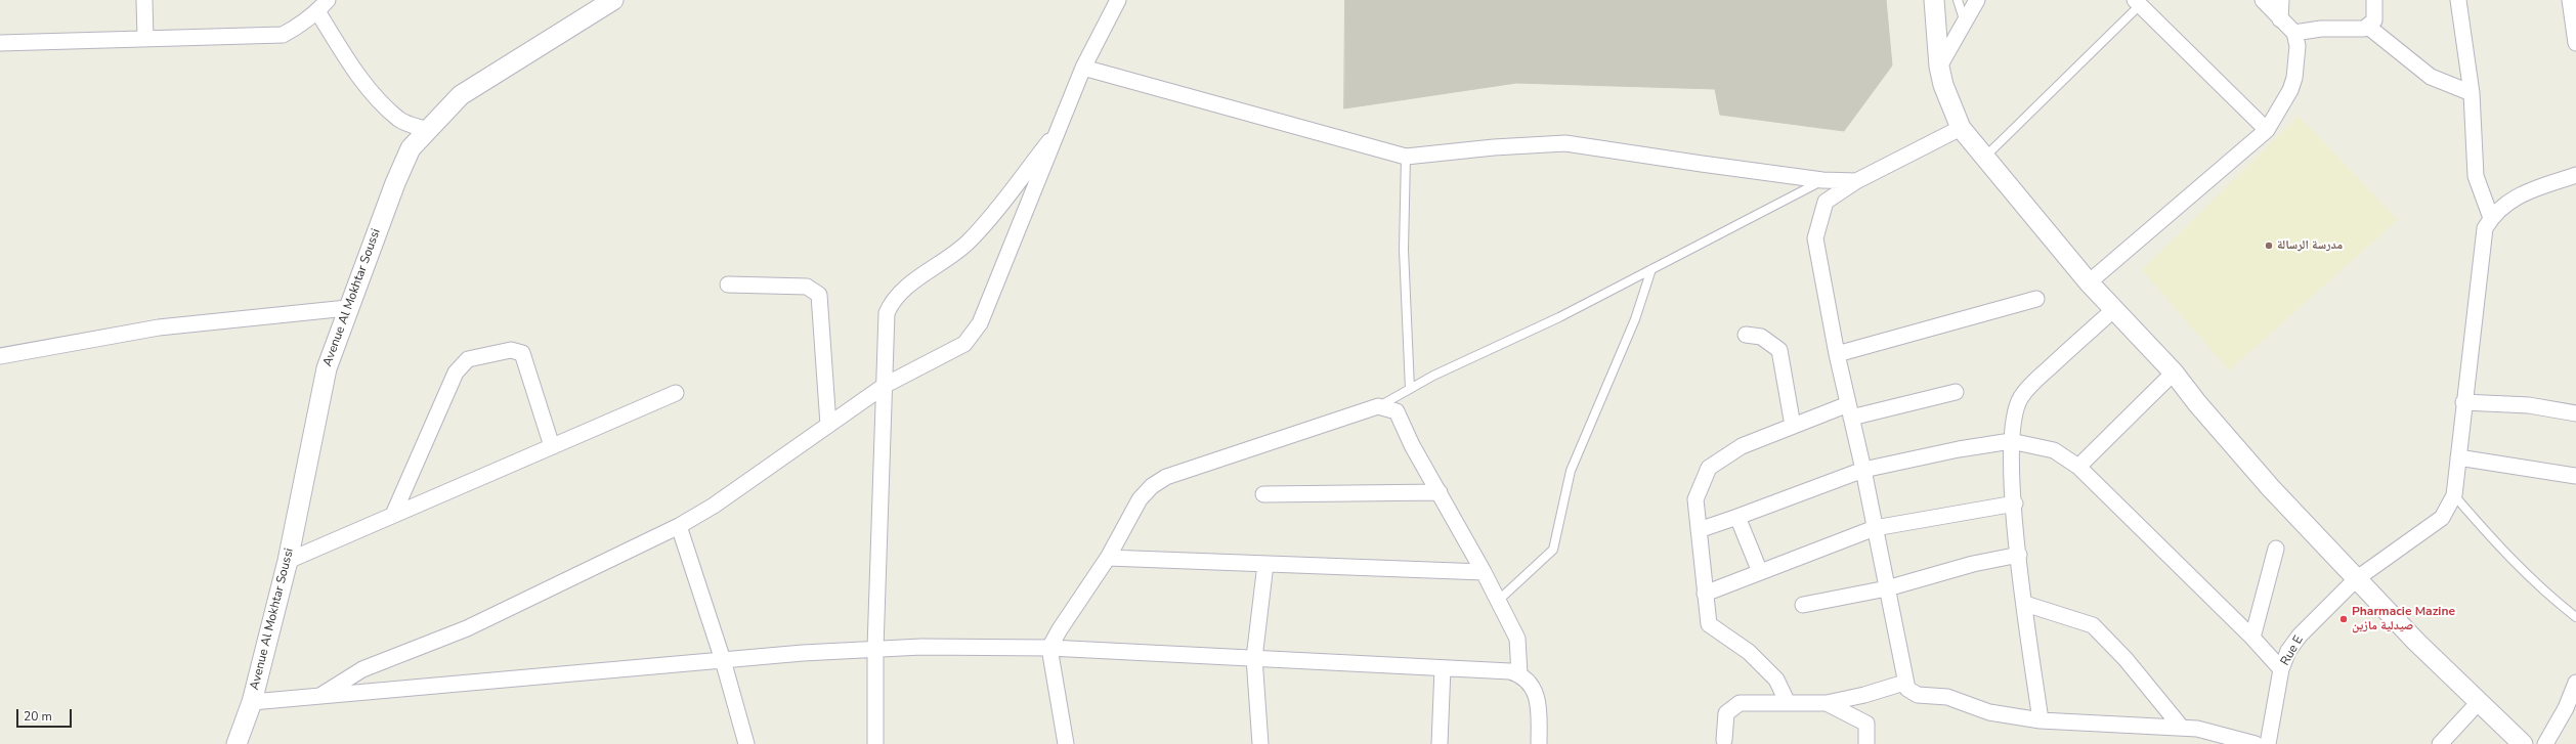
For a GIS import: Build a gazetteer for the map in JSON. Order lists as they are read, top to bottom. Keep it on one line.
{"streets":{"street":["Avenue Al Mokhtar Soussi","Rue E"]},"places":["مدرسة الرسالة","Pharmacie Mazine صيدلية مازين"],"scale_bar":"20 m"}
